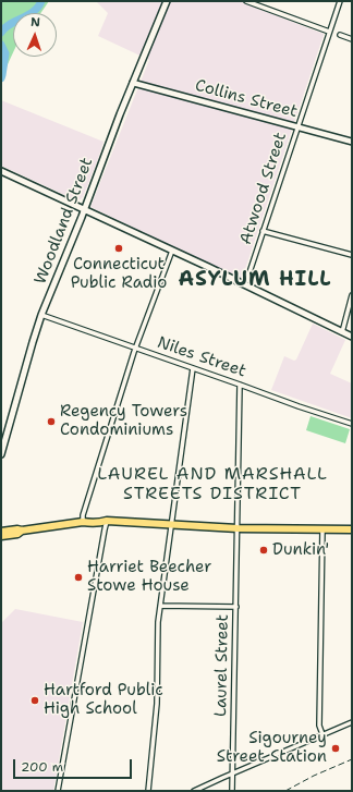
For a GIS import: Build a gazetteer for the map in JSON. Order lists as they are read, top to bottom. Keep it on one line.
{"streets":{"main road":["Woodland Street"],"street":["Collins Street","Atwood Street","Niles Street","Laurel Street"]},"crossings":[["Collins Street","Atwood Street"],["Collins Street","Woodland Street"],["Woodland Street","Niles Street"],["Niles Street","Laurel Street"]],"districts":["ASYLUM HILL","LAUREL AND MARSHALL STREETS DISTRICT"],"places":["Connecticut Public Radio","Regency Towers Condominiums","Dunkin'","Harriet Beecher Stowe House","Hartford Public High School","Sigourney Street Station"],"scale_bar":"200 m","north":"top"}
